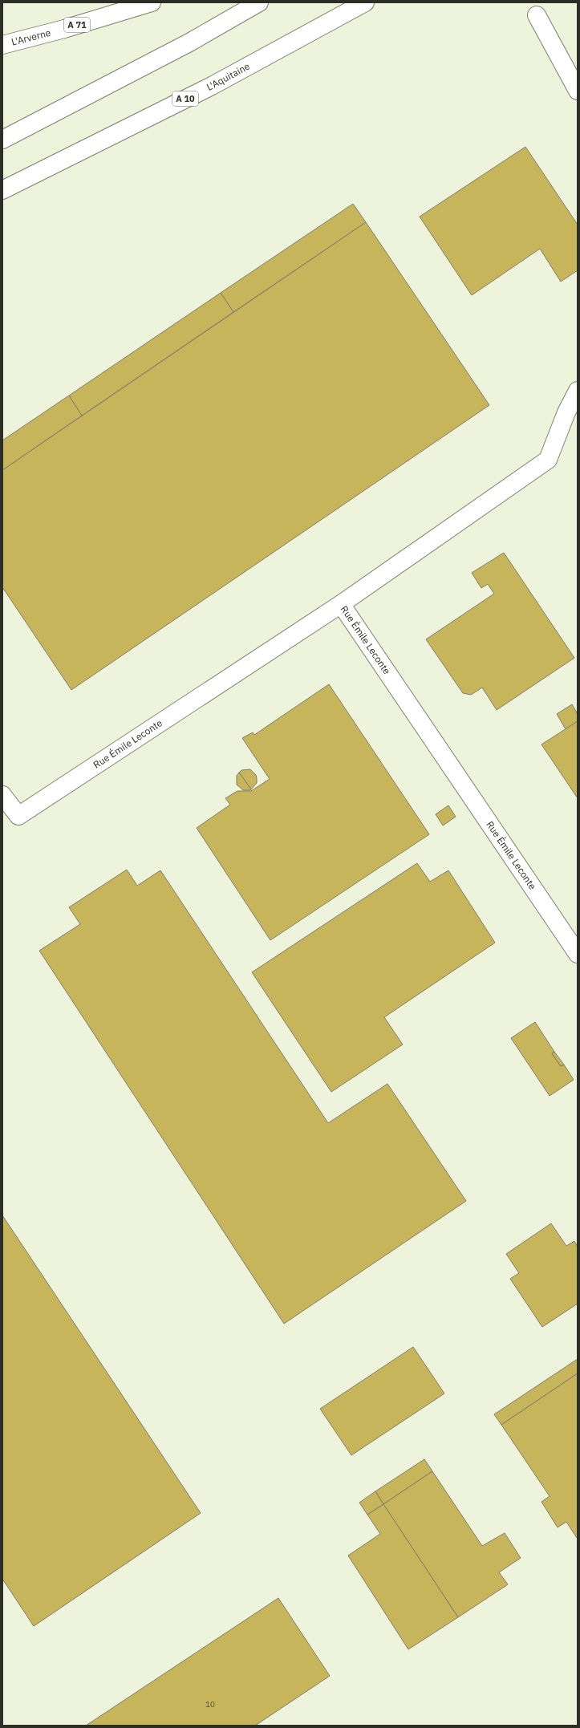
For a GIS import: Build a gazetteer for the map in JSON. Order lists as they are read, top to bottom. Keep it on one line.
{"streets":{"main road":["A 71","L'Arverne","L'Aquitaine","A 10","Rue Émile Leconte"]},"house_numbers":["10"]}
